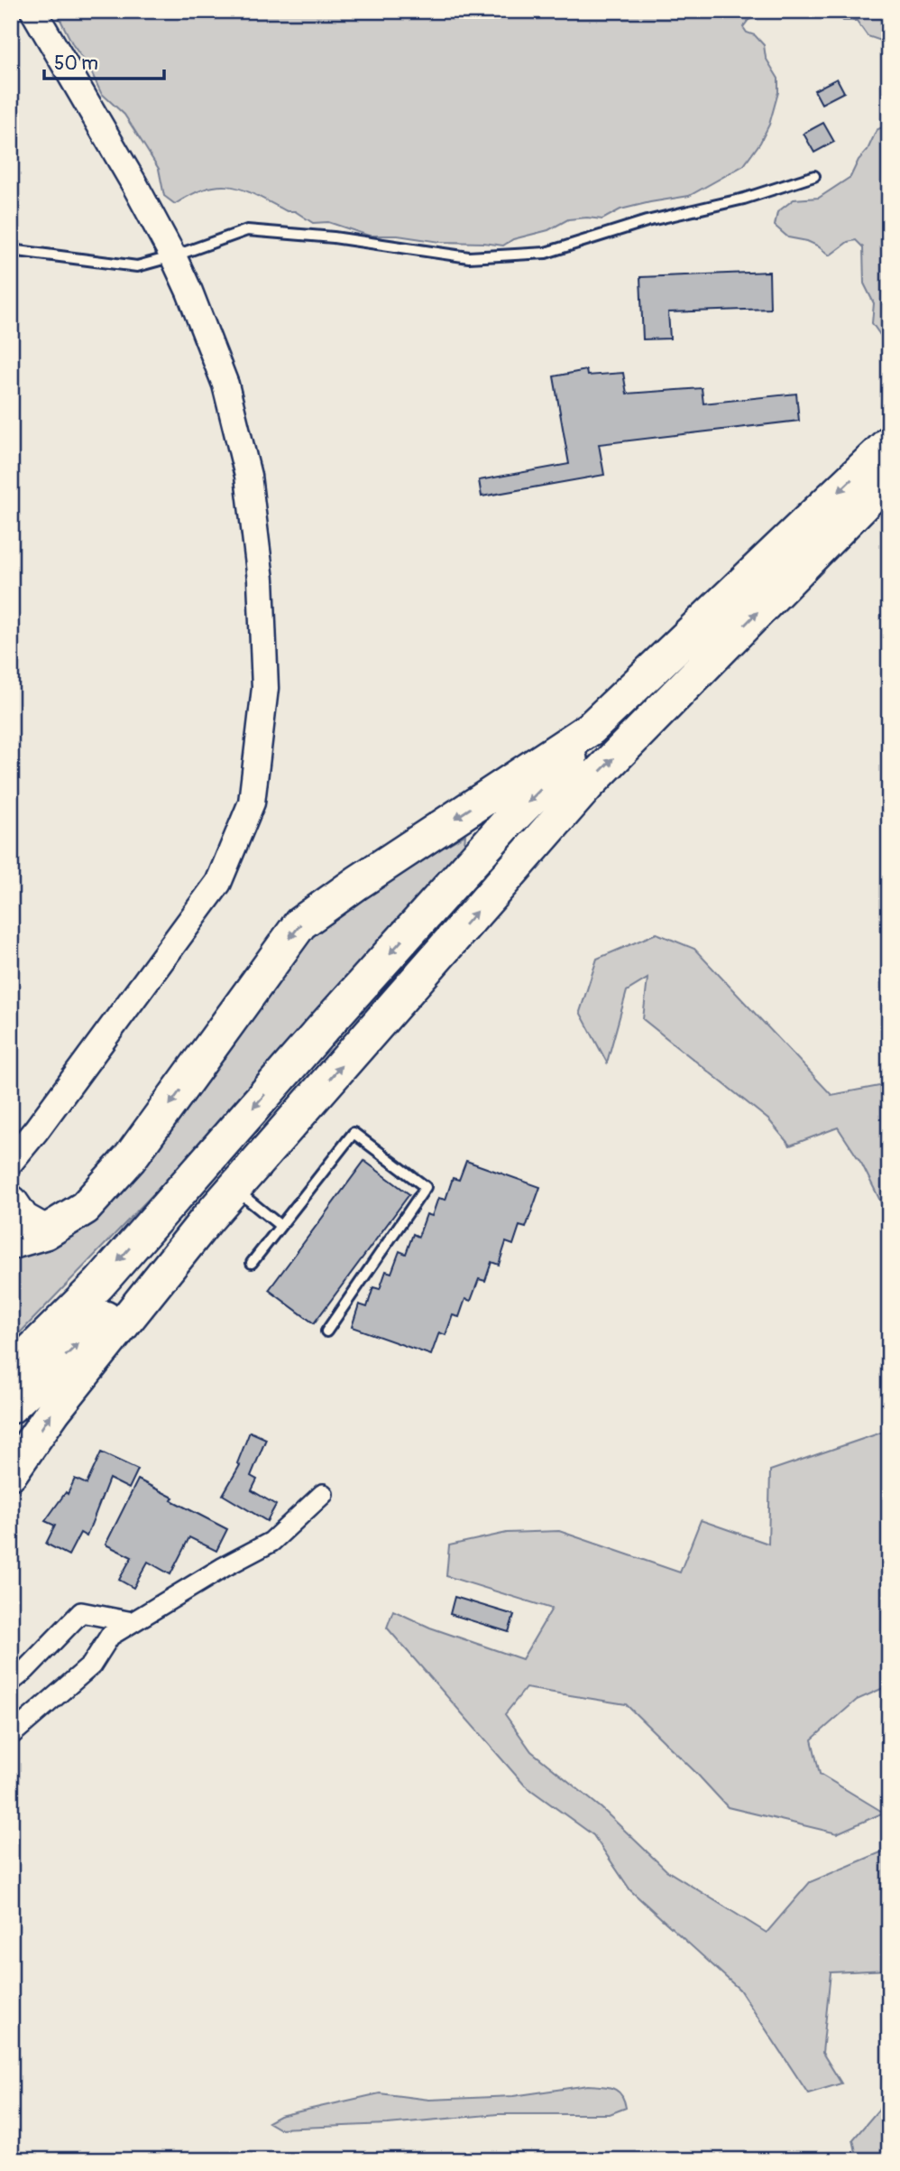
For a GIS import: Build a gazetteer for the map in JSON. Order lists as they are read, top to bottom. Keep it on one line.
{"scale_bar":"50 m"}
